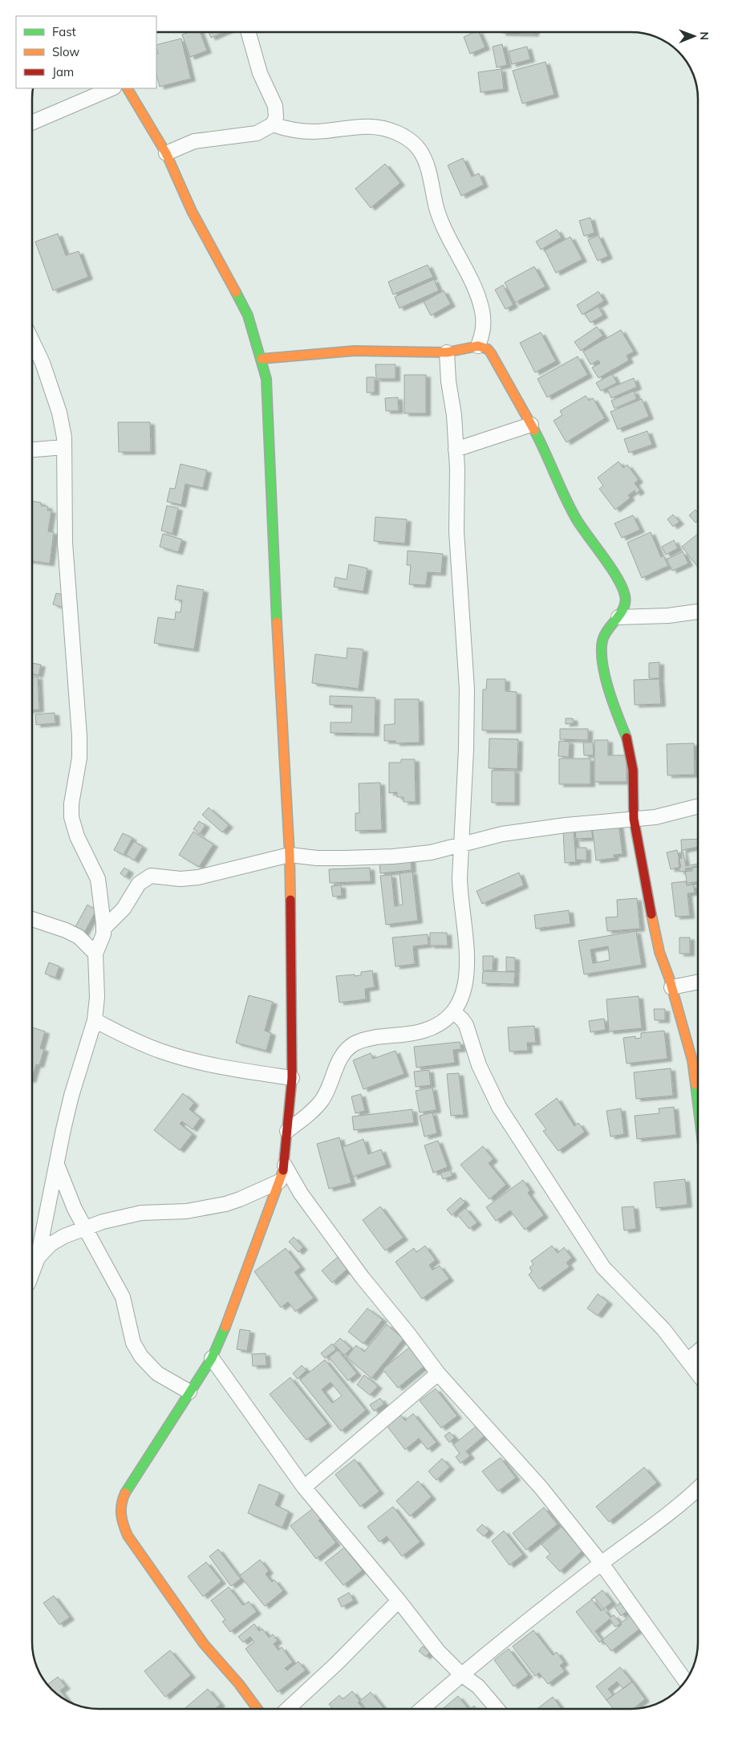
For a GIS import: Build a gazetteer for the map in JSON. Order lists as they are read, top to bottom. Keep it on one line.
{"legend":["Fast","Slow","Jam"],"north":"right"}
